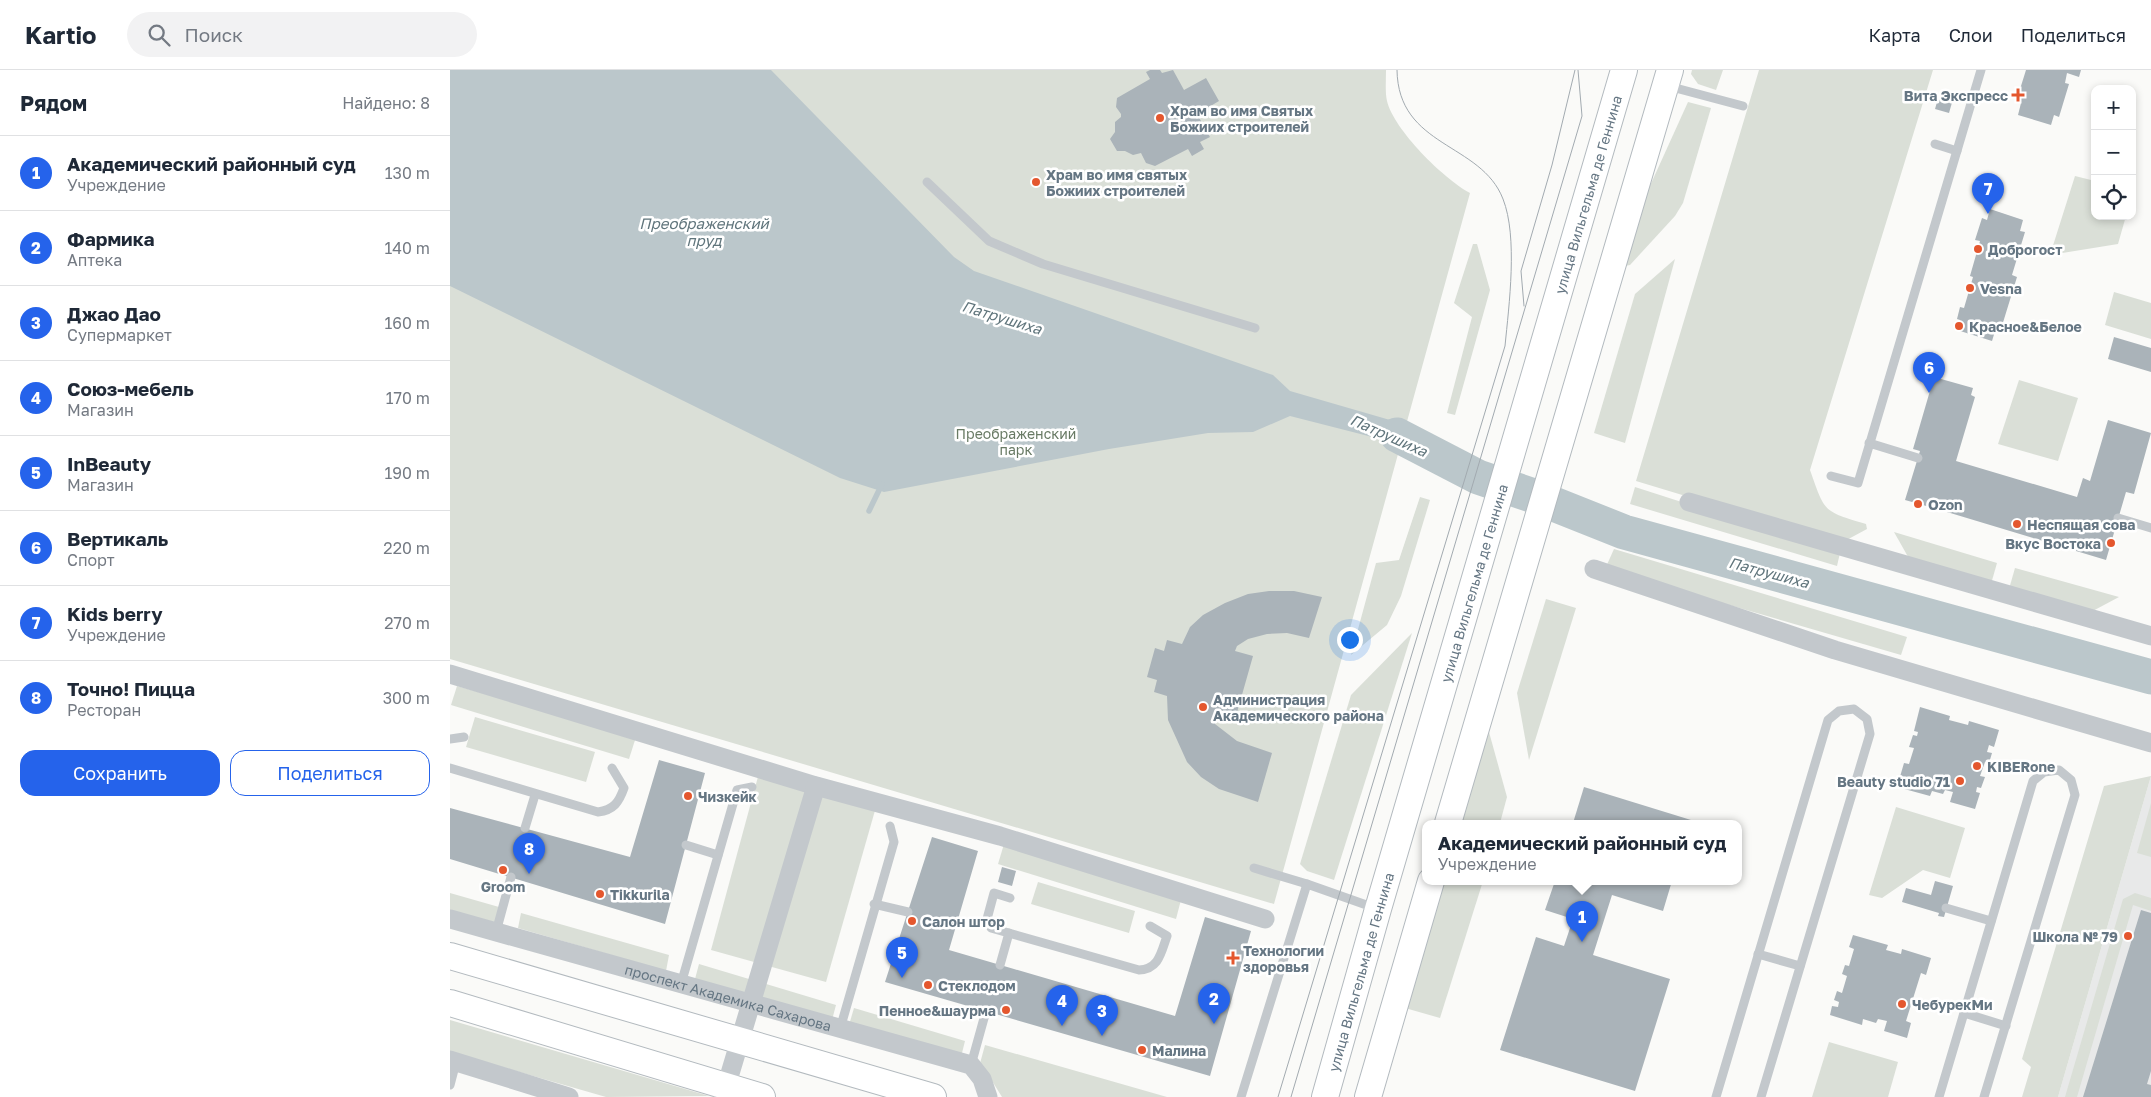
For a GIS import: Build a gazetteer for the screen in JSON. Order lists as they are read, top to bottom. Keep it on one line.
{"streets":{"street":["улица Вильгельма де Геннина","проспект Академика Сахарова"]},"water":["Преображенский пруд","Патрушиха"],"parks":["Преображенский парк"],"places":{"health":["Вита Экспресс","Технологии здоровья"],"other":["Храм во имя Святых Божиих строителей","Храм во имя святых Божиих строителей","Доброгост","Vesna","Красное&Белое","Ozon","Неспящая сова","Вкус Востока","Администрация Академического района","KIBERone","Beauty studio 71","Чизкейк","Groom","Tikkurila","Салон штор","Школа № 79","Стеклодом","ЧебурекМи","Пенное&шаурма","Малина"]},"page":{"header":"Kartio","search":"Поиск","nav":["Карта","Слои","Поделиться"],"heading":["Рядом","Найдено: 8"],"map_buttons":["+","−"],"list":[{"mark":"1","name":"Академический районный суд","note":"Учреждение","value":"130 m"},{"mark":"2","name":"Фармика","note":"Аптека","value":"140 m"},{"mark":"3","name":"Джао Дао","note":"Супермаркет","value":"160 m"},{"mark":"4","name":"Союз-мебель","note":"Магазин","value":"170 m"},{"mark":"5","name":"InBeauty","note":"Магазин","value":"190 m"},{"mark":"6","name":"Вертикаль","note":"Спорт","value":"220 m"},{"mark":"7","name":"Kids berry","note":"Учреждение","value":"270 m"},{"mark":"8","name":"Точно! Пицца","note":"Ресторан","value":"300 m"}],"pins":["7","6","8","1","5","2","4","3"],"buttons":["Сохранить","Поделиться"],"popup":["Академический районный суд","Учреждение"]}}
